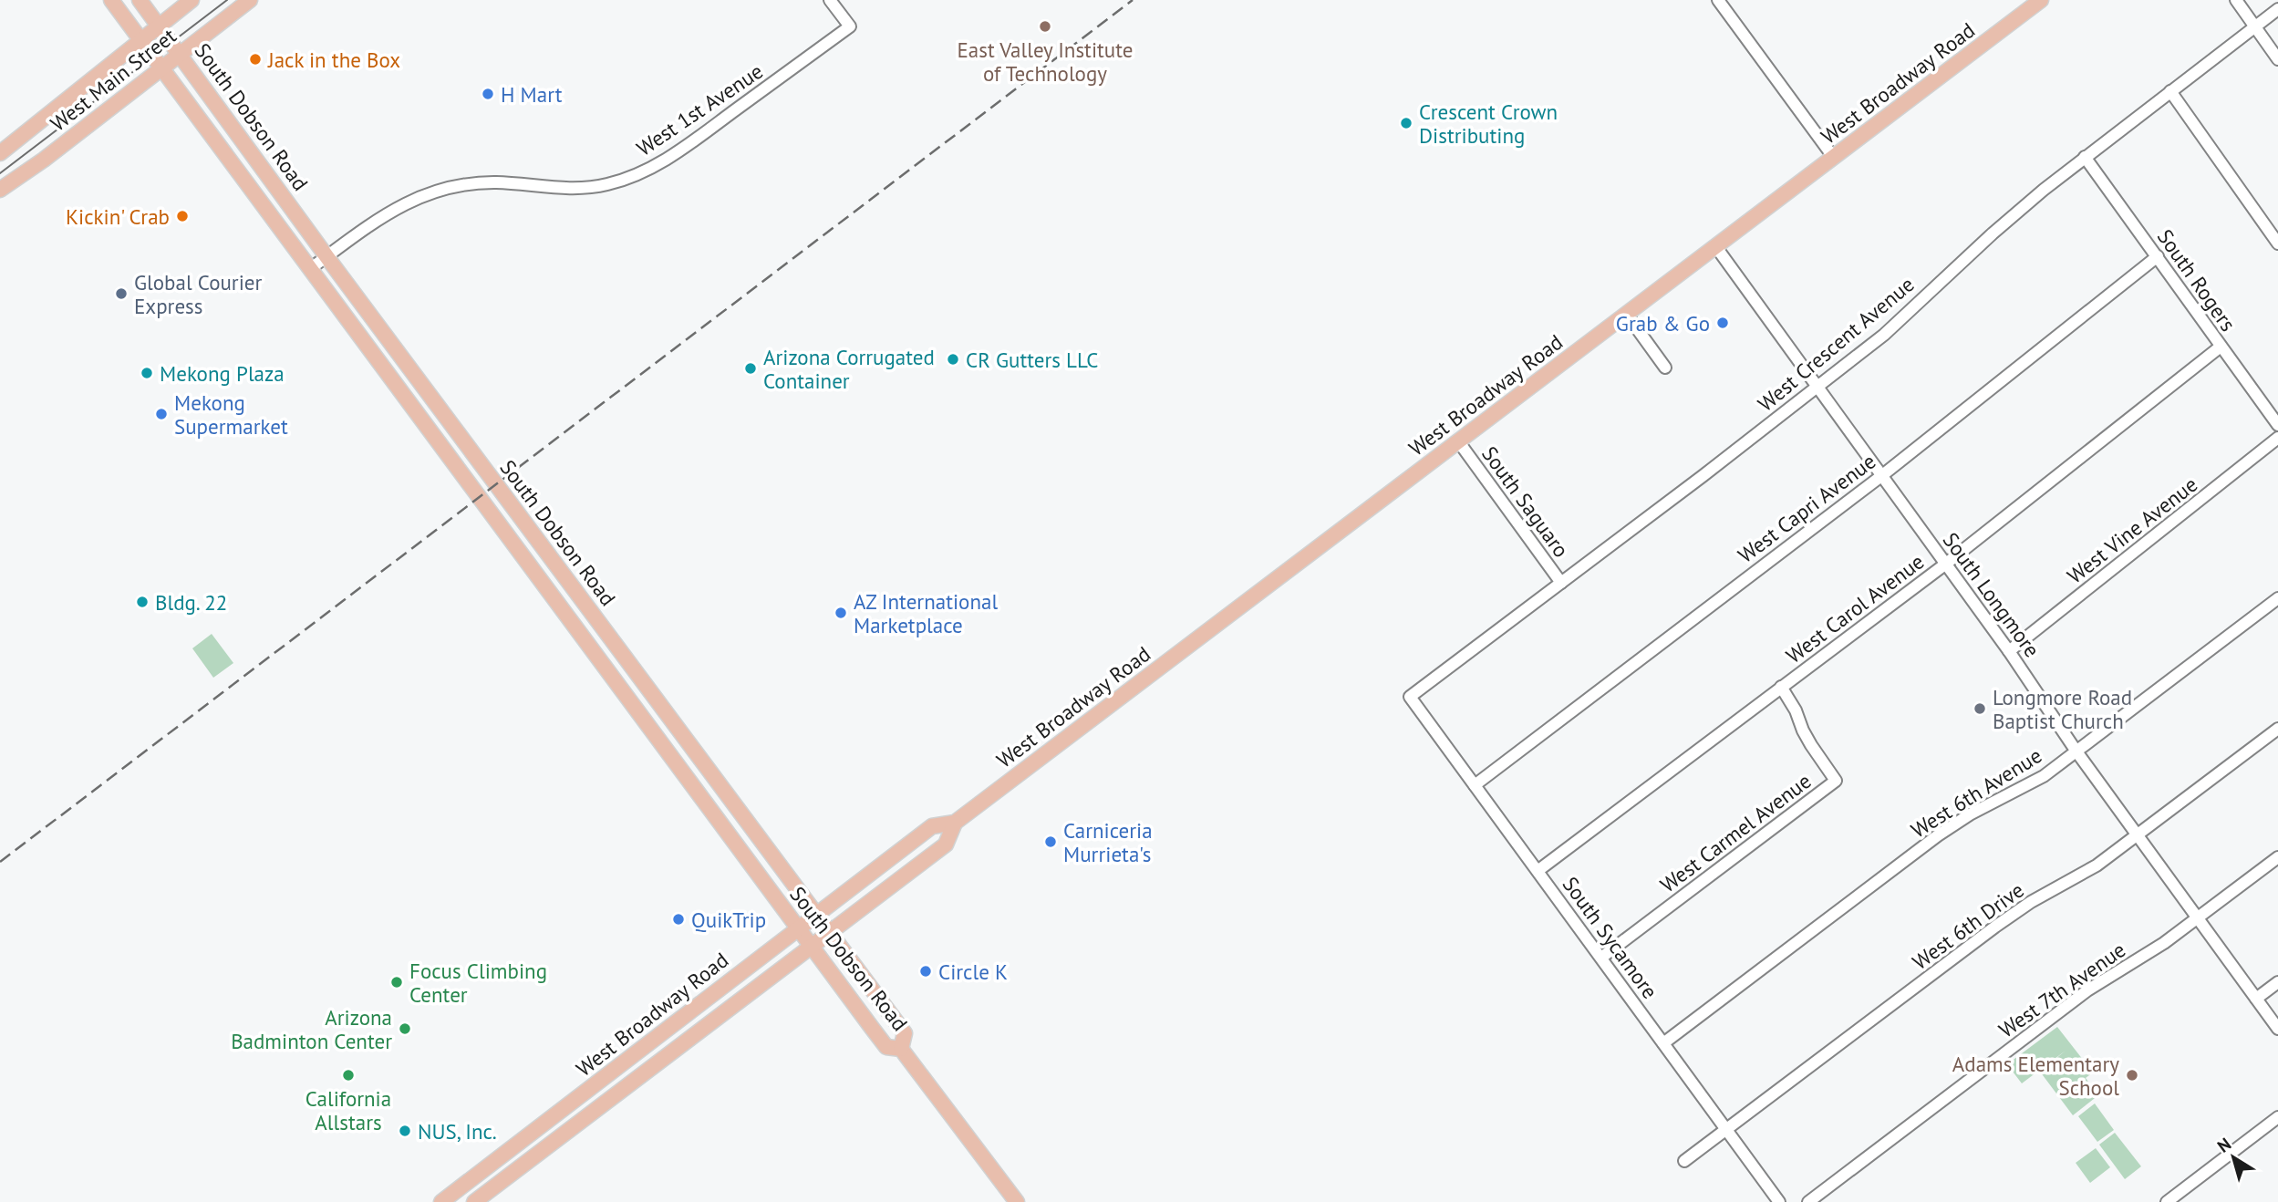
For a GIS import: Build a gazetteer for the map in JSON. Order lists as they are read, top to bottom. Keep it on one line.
{"streets":{"main road":["West Main Street","West Broadway Road","South Dobson Road"],"street":["West 1st Avenue","South Rogers","West Crescent Avenue","South Saguaro","West Capri Avenue","West Vine Avenue","South Longmore","West Carol Avenue","West 6th Avenue","West Carmel Avenue","West 6th Drive","South Sycamore","West 7th Avenue"]},"crossings":[["West Main Street","South Dobson Road"],["West Broadway Road","South Dobson Road"],["West Broadway Road","South Saguaro"],["West Broadway Road","South Longmore"],["West 1st Avenue","South Dobson Road"],["South Rogers","West Crescent Avenue"],["South Rogers","West Capri Avenue"],["South Rogers","West Carol Avenue"],["West Crescent Avenue","South Saguaro"],["West Crescent Avenue","South Longmore"],["West Crescent Avenue","South Sycamore"],["West Capri Avenue","South Longmore"],["West Capri Avenue","South Sycamore"],["West Vine Avenue","South Longmore"],["South Longmore","West Carol Avenue"],["South Longmore","West 6th Avenue"],["South Longmore","West 6th Drive"],["South Longmore","West 7th Avenue"],["West Carol Avenue","West Carmel Avenue"],["West Carol Avenue","South Sycamore"],["West 6th Avenue","South Sycamore"],["West Carmel Avenue","South Sycamore"],["West 6th Drive","South Sycamore"]],"places":["East Valley Institute of Technology","Jack in the Box","H Mart","Crescent Crown Distributing","Kickin' Crab","Global Courier Express","Grab & Go","CR Gutters LLC","Arizona Corrugated Container","Mekong Plaza","Mekong Supermarket","Bldg. 22","AZ International Marketplace","Longmore Road Baptist Church","Carniceria Murrieta's","QuikTrip","Circle K","Focus Climbing Center","Arizona Badminton Center","California Allstars","Adams Elementary School","NUS, Inc."],"north":"top left"}
